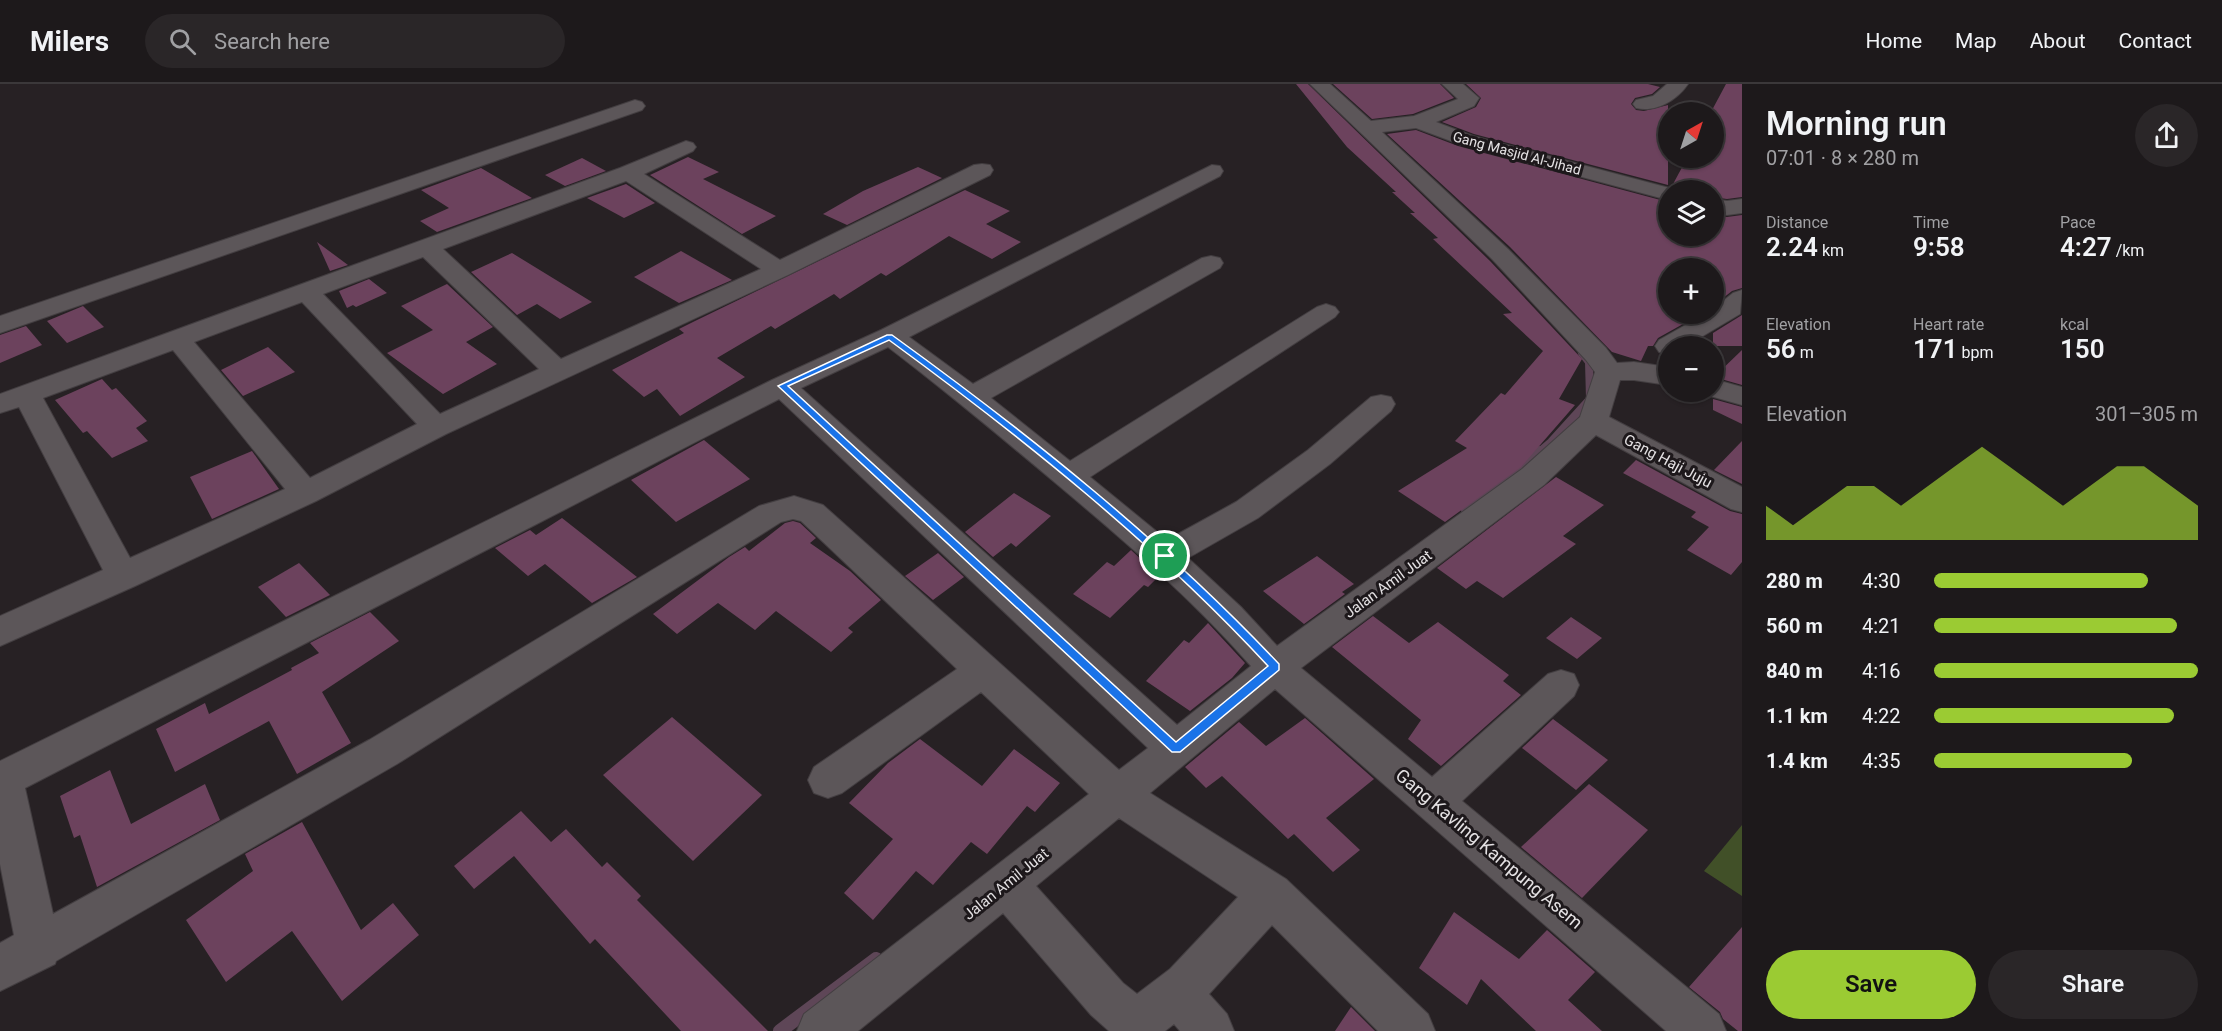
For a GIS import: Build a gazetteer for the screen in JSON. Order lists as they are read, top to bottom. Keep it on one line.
{"streets":{"street":["Gang Masjid Al-Jihad","Gang Haji Juju","Jalan Amil Juat","Gang Kavling Kampung Asem"]},"crossings":[["Gang Haji Juju","Jalan Amil Juat"],["Jalan Amil Juat","Gang Kavling Kampung Asem"]],"north":"top right","page":{"header":"Milers","search":"Search here","nav":["Home","Map","About","Contact"],"heading":["Morning run","07:01 · 8 × 280 m"],"map_buttons":["+","−"],"stats":[["Distance","2.24 km"],["Time","9:58"],["Pace","4:27 /km"],["Elevation","56 m"],["Heart rate","171 bpm"],["kcal","150"]],"chart":["Elevation","301–305 m"],"list":[{"name":"280 m","note":"4:30"},{"name":"560 m","note":"4:21"},{"name":"840 m","note":"4:16"},{"name":"1.1 km","note":"4:22"},{"name":"1.4 km","note":"4:35"}],"buttons":["Save","Share"]}}
